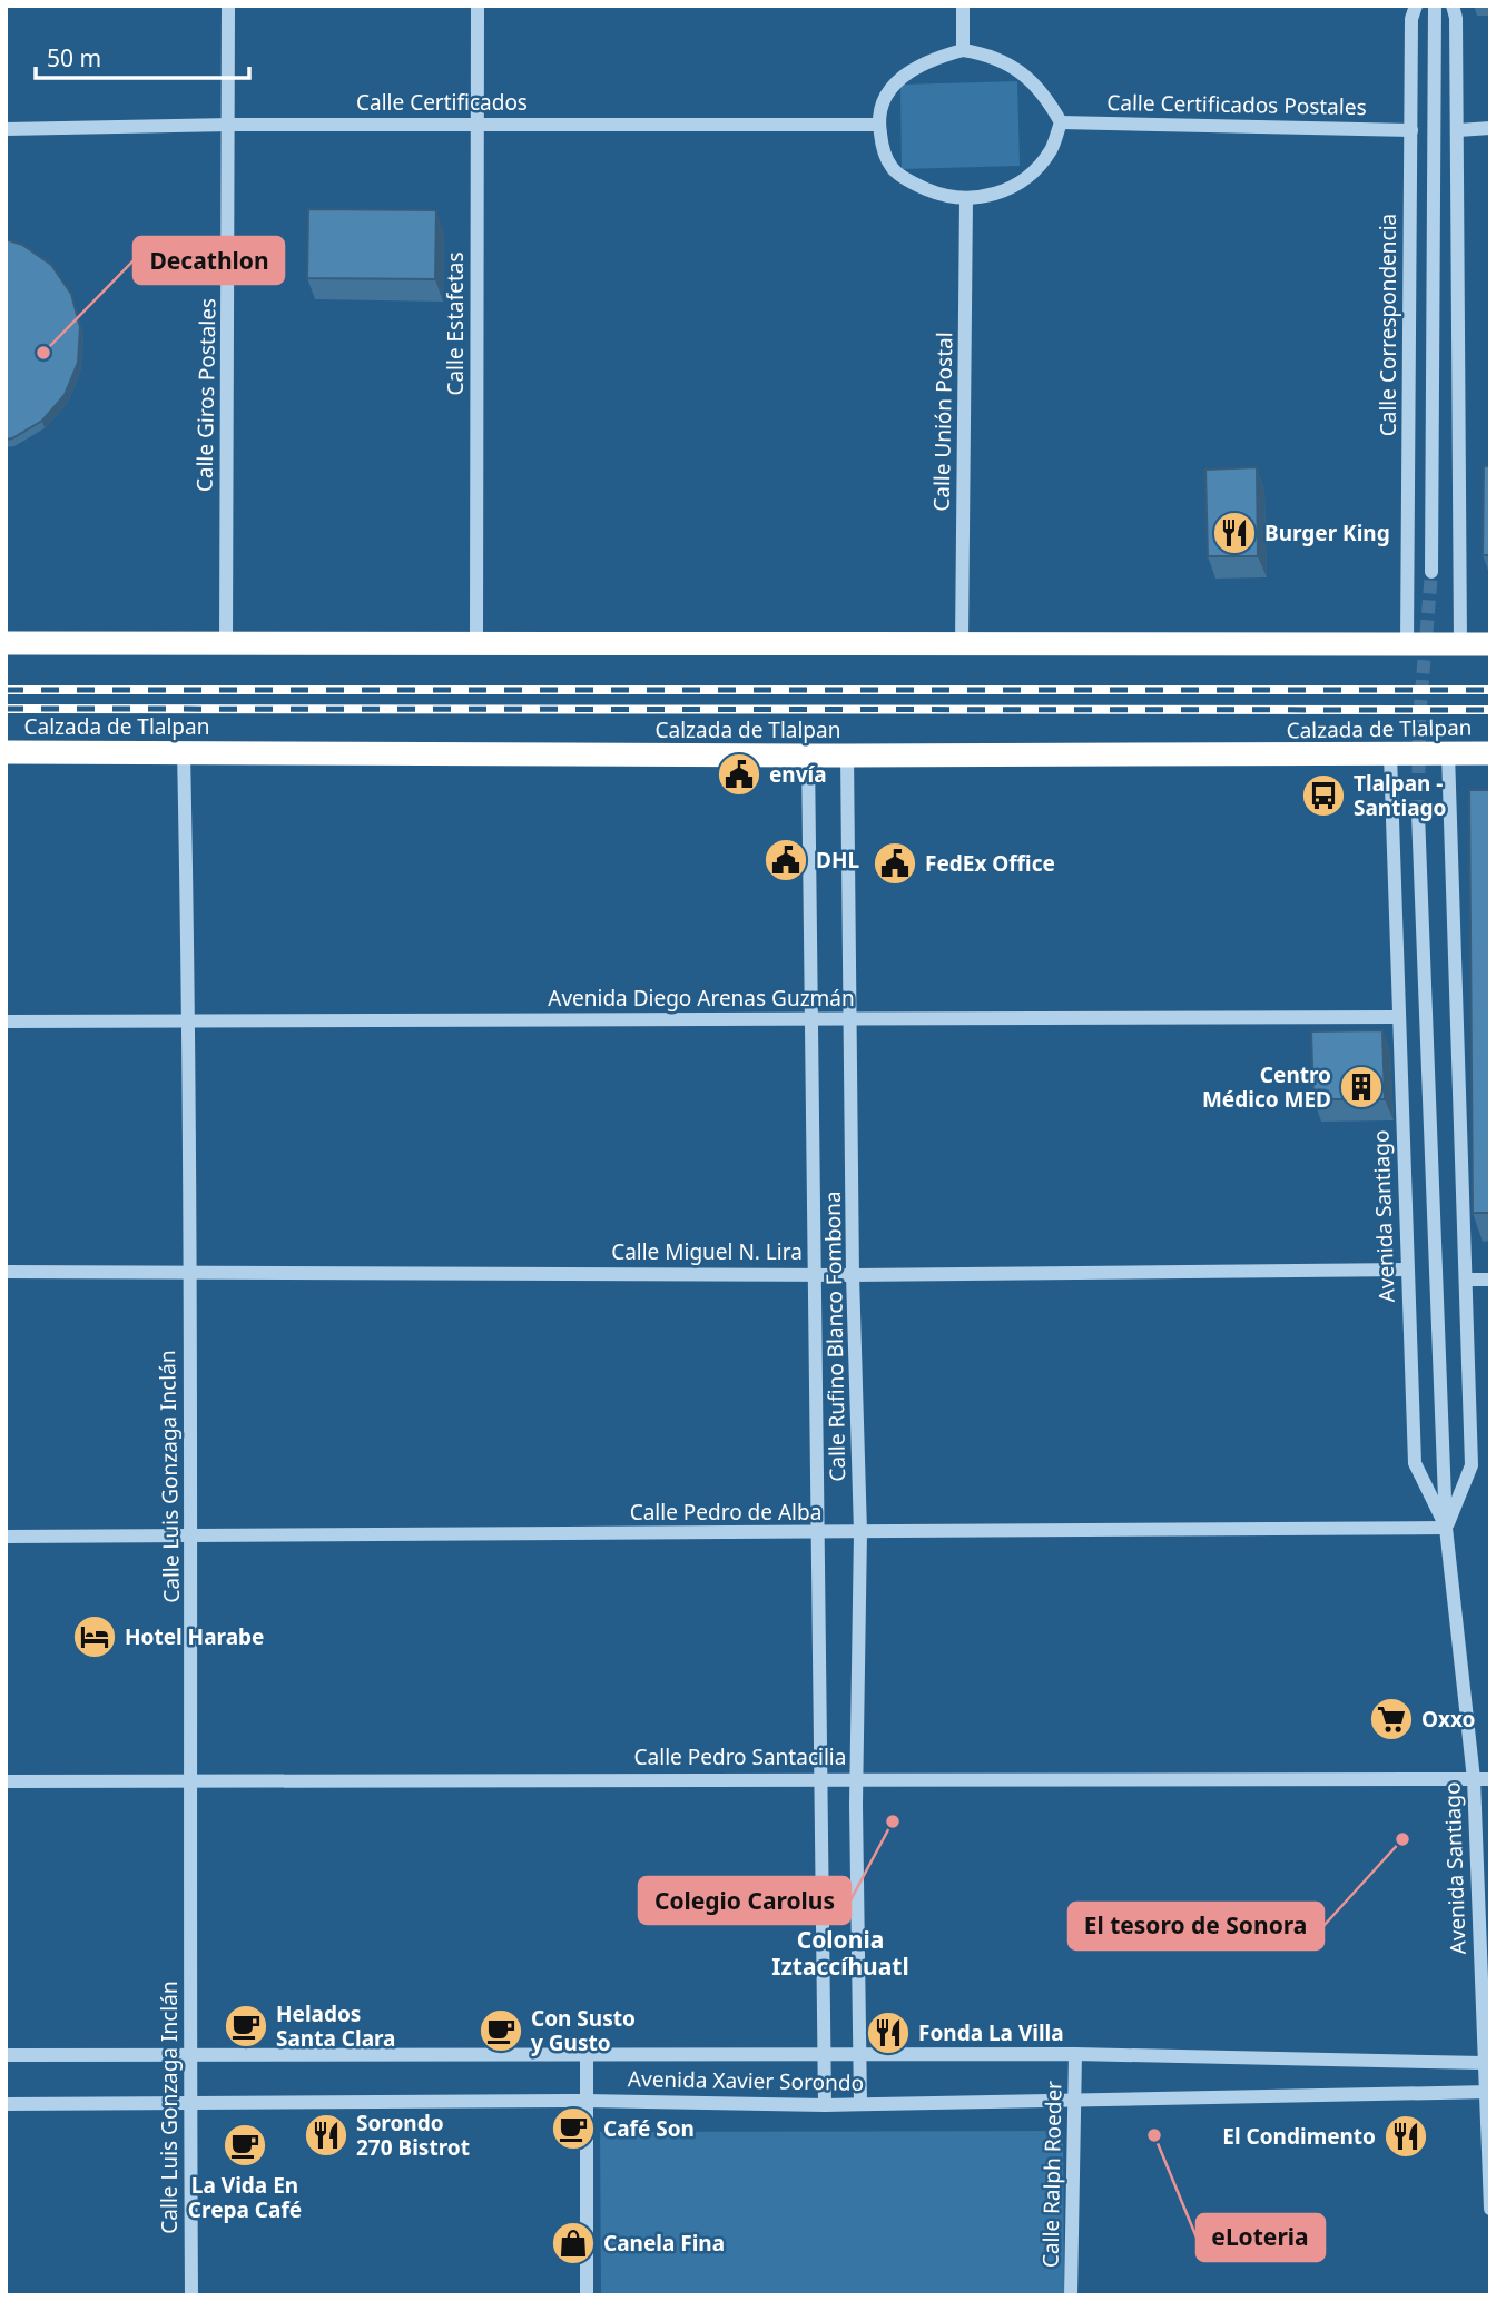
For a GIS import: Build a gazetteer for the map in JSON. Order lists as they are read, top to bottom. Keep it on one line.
{"streets":{"highway":["Calzada de Tlalpan"],"street":["Calle Certificados","Calle Certificados Postales","Calle Estafetas","Calle Correspondencia","Calle Giros Postales","Calle Unión Postal","Avenida Diego Arenas Guzmán","Avenida Santiago","Calle Miguel N. Lira","Calle Rufino Blanco Fombona","Calle Luis Gonzaga Inclán","Calle Pedro de Alba","Calle Pedro Santacilia","Avenida Xavier Sorondo","Calle Ralph Roeder"]},"crossings":[["Calle Certificados","Calle Certificados Postales"],["Calle Certificados","Calle Estafetas"],["Calle Certificados","Calle Giros Postales"],["Calle Certificados","Calle Unión Postal"],["Calle Certificados Postales","Calle Correspondencia"],["Calle Certificados Postales","Calle Unión Postal"],["Calzada de Tlalpan","Avenida Santiago"],["Calzada de Tlalpan","Calle Rufino Blanco Fombona"],["Calzada de Tlalpan","Calle Luis Gonzaga Inclán"],["Avenida Diego Arenas Guzmán","Avenida Santiago"],["Avenida Diego Arenas Guzmán","Calle Rufino Blanco Fombona"],["Avenida Diego Arenas Guzmán","Calle Luis Gonzaga Inclán"],["Avenida Santiago","Calle Miguel N. Lira"],["Avenida Santiago","Calle Pedro de Alba"],["Avenida Santiago","Calle Pedro Santacilia"],["Avenida Santiago","Avenida Xavier Sorondo"],["Calle Miguel N. Lira","Calle Rufino Blanco Fombona"],["Calle Miguel N. Lira","Calle Luis Gonzaga Inclán"],["Calle Rufino Blanco Fombona","Calle Pedro de Alba"],["Calle Rufino Blanco Fombona","Calle Pedro Santacilia"],["Calle Rufino Blanco Fombona","Avenida Xavier Sorondo"],["Calle Luis Gonzaga Inclán","Calle Pedro de Alba"],["Calle Luis Gonzaga Inclán","Calle Pedro Santacilia"],["Calle Luis Gonzaga Inclán","Avenida Xavier Sorondo"],["Avenida Xavier Sorondo","Calle Ralph Roeder"]],"districts":["Colonia Iztaccíhuatl"],"places":{"other":["Decathlon","Colegio Carolus","El tesoro de Sonora","eLoteria"],"restaurant":["Burger King","Fonda La Villa","Sorondo 270 Bistrot","El Condimento"],"public building":["envía","DHL","FedEx Office"],"bus stop":["Tlalpan - Santiago"],"building":["Centro Médico MED"],"hotel":["Hotel Harabe"],"supermarket":["Oxxo"],"cafe":["Helados Santa Clara","Con Susto y Gusto","Café Son","La Vida En Crepa Café"],"shop":["Canela Fina"]},"scale_bar":"50 m"}
